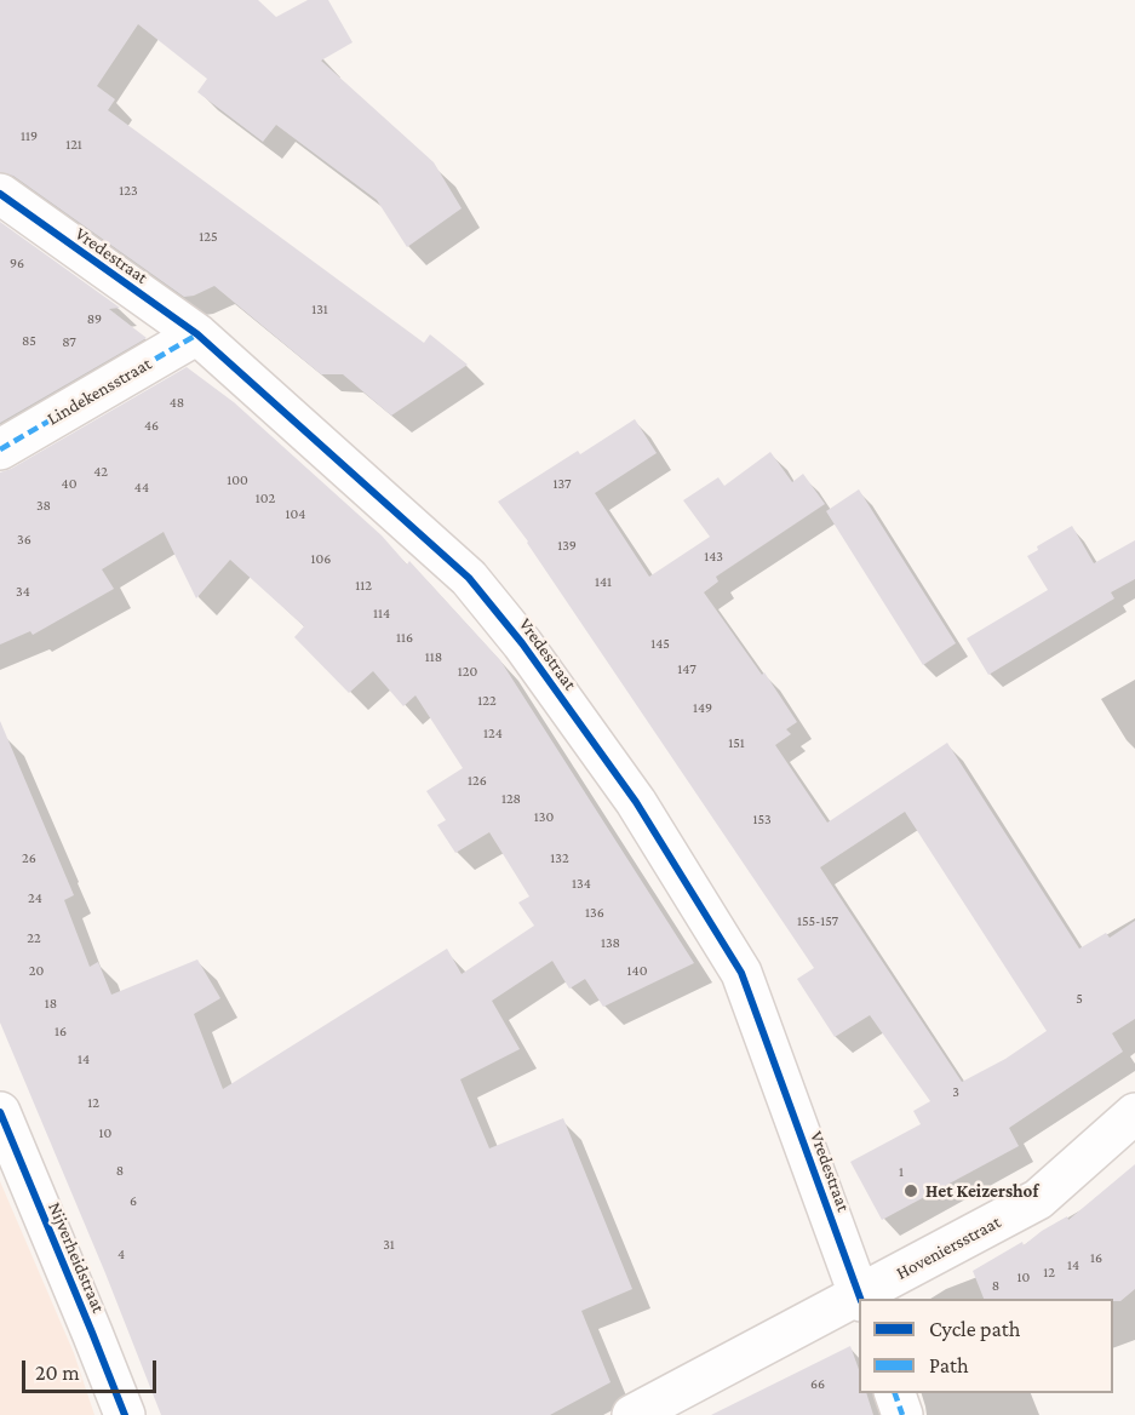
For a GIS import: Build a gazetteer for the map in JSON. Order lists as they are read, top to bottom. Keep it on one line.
{"streets":{"street":["Vredestraat","Lindekensstraat","Hoveniersstraat","Nijverheidstraat"]},"crossings":[["Vredestraat","Lindekensstraat"],["Vredestraat","Hoveniersstraat"]],"places":["Het Keizershof"],"house_numbers":["119","121","123","125","96","131","89","85","87","48","46","42","100","40","137","44","102","38","104","36","139","143","106","141","112","34","114","116","145","118","147","120","122","149","124","151","126","128","130","153","26","132","134","24","136","155-157","22","138","20","140","5","18","16","14","3","12","10","8","1","6","31","4","16","14","12","10","8","66"],"legend":["Cycle path","Path"],"scale_bar":"20 m"}
